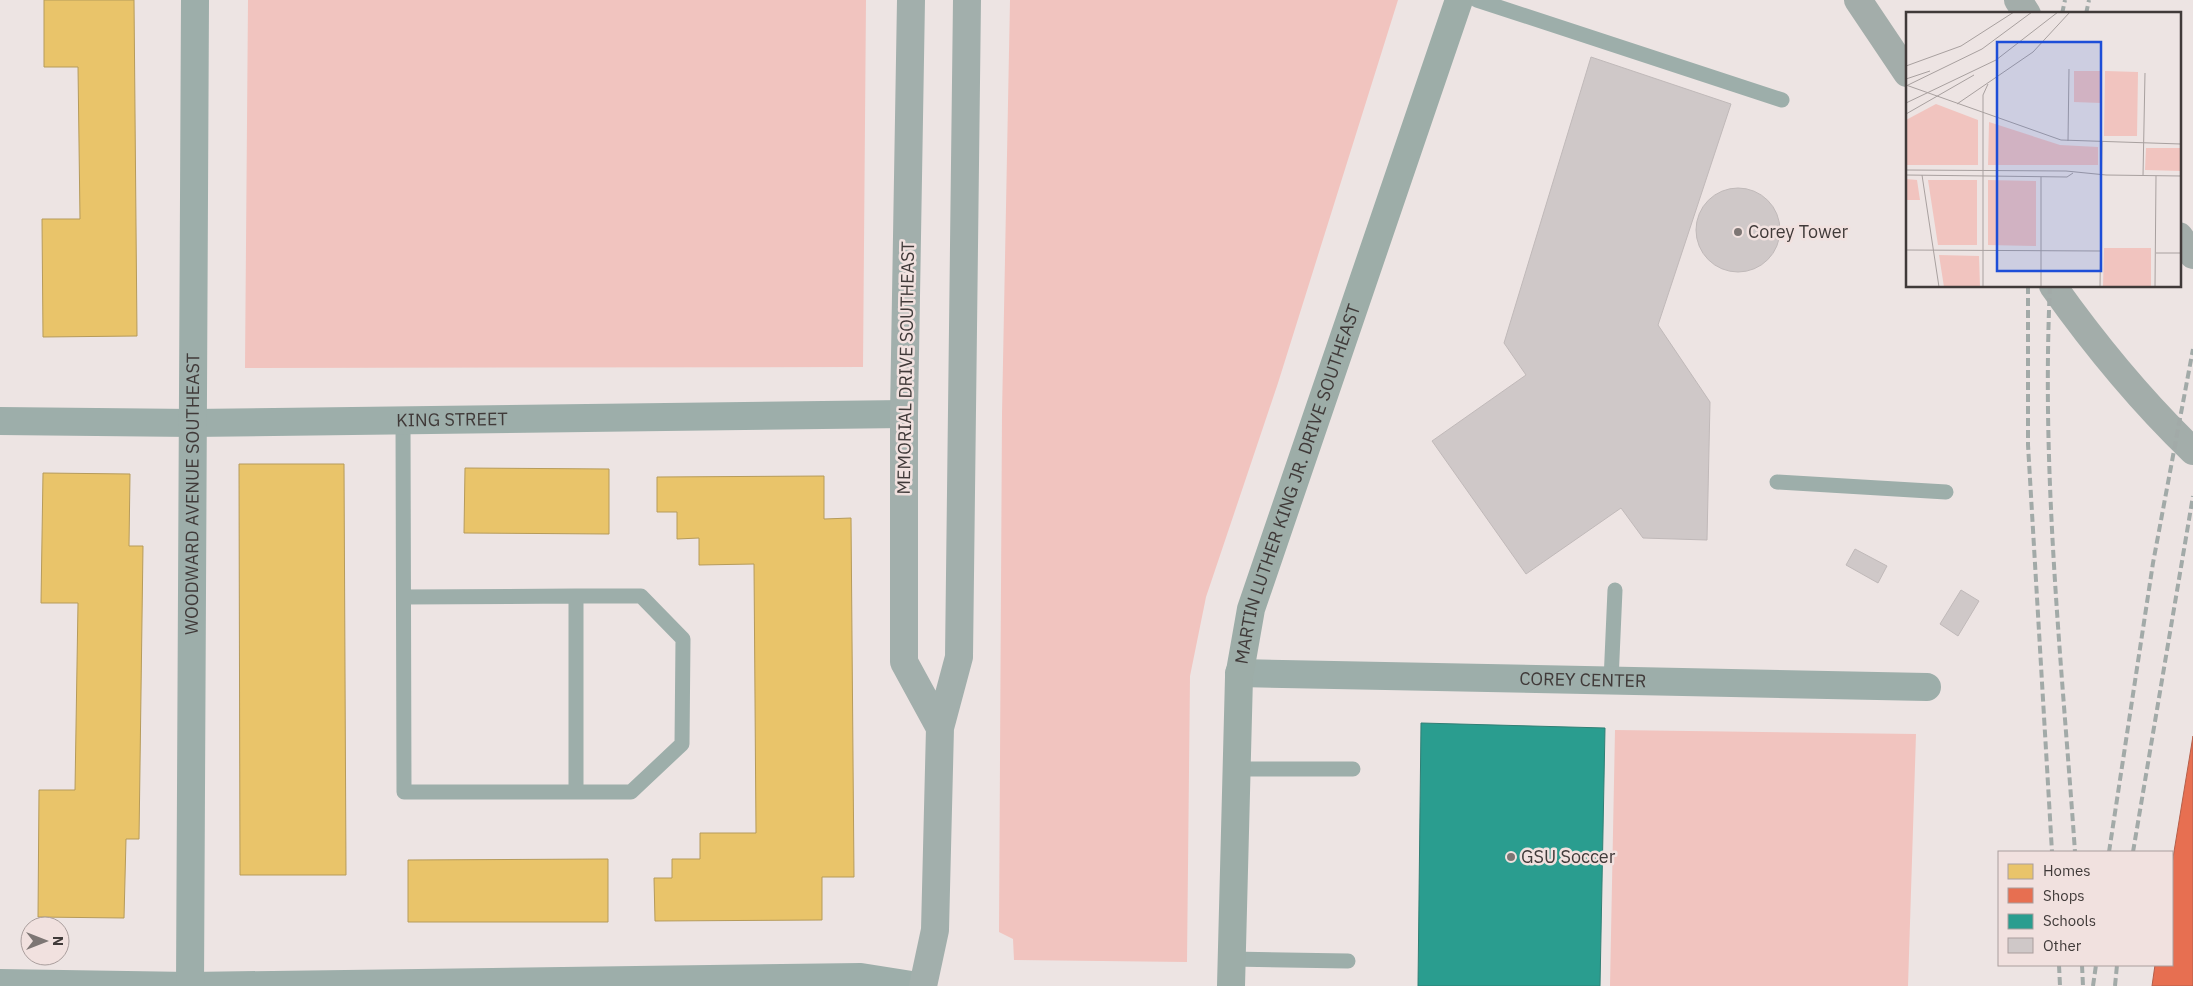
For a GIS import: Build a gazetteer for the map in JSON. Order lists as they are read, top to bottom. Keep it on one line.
{"streets":{"main road":["MEMORIAL DRIVE SOUTHEAST","MARTIN LUTHER KING JR. DRIVE SOUTHEAST"],"street":["KING STREET","WOODWARD AVENUE SOUTHEAST","COREY CENTER"]},"crossings":[["MEMORIAL DRIVE SOUTHEAST","KING STREET"],["KING STREET","WOODWARD AVENUE SOUTHEAST"],["MARTIN LUTHER KING JR. DRIVE SOUTHEAST","COREY CENTER"]],"places":["Corey Tower","GSU Soccer"],"legend":["Homes","Shops","Schools","Other"],"north":"right"}
